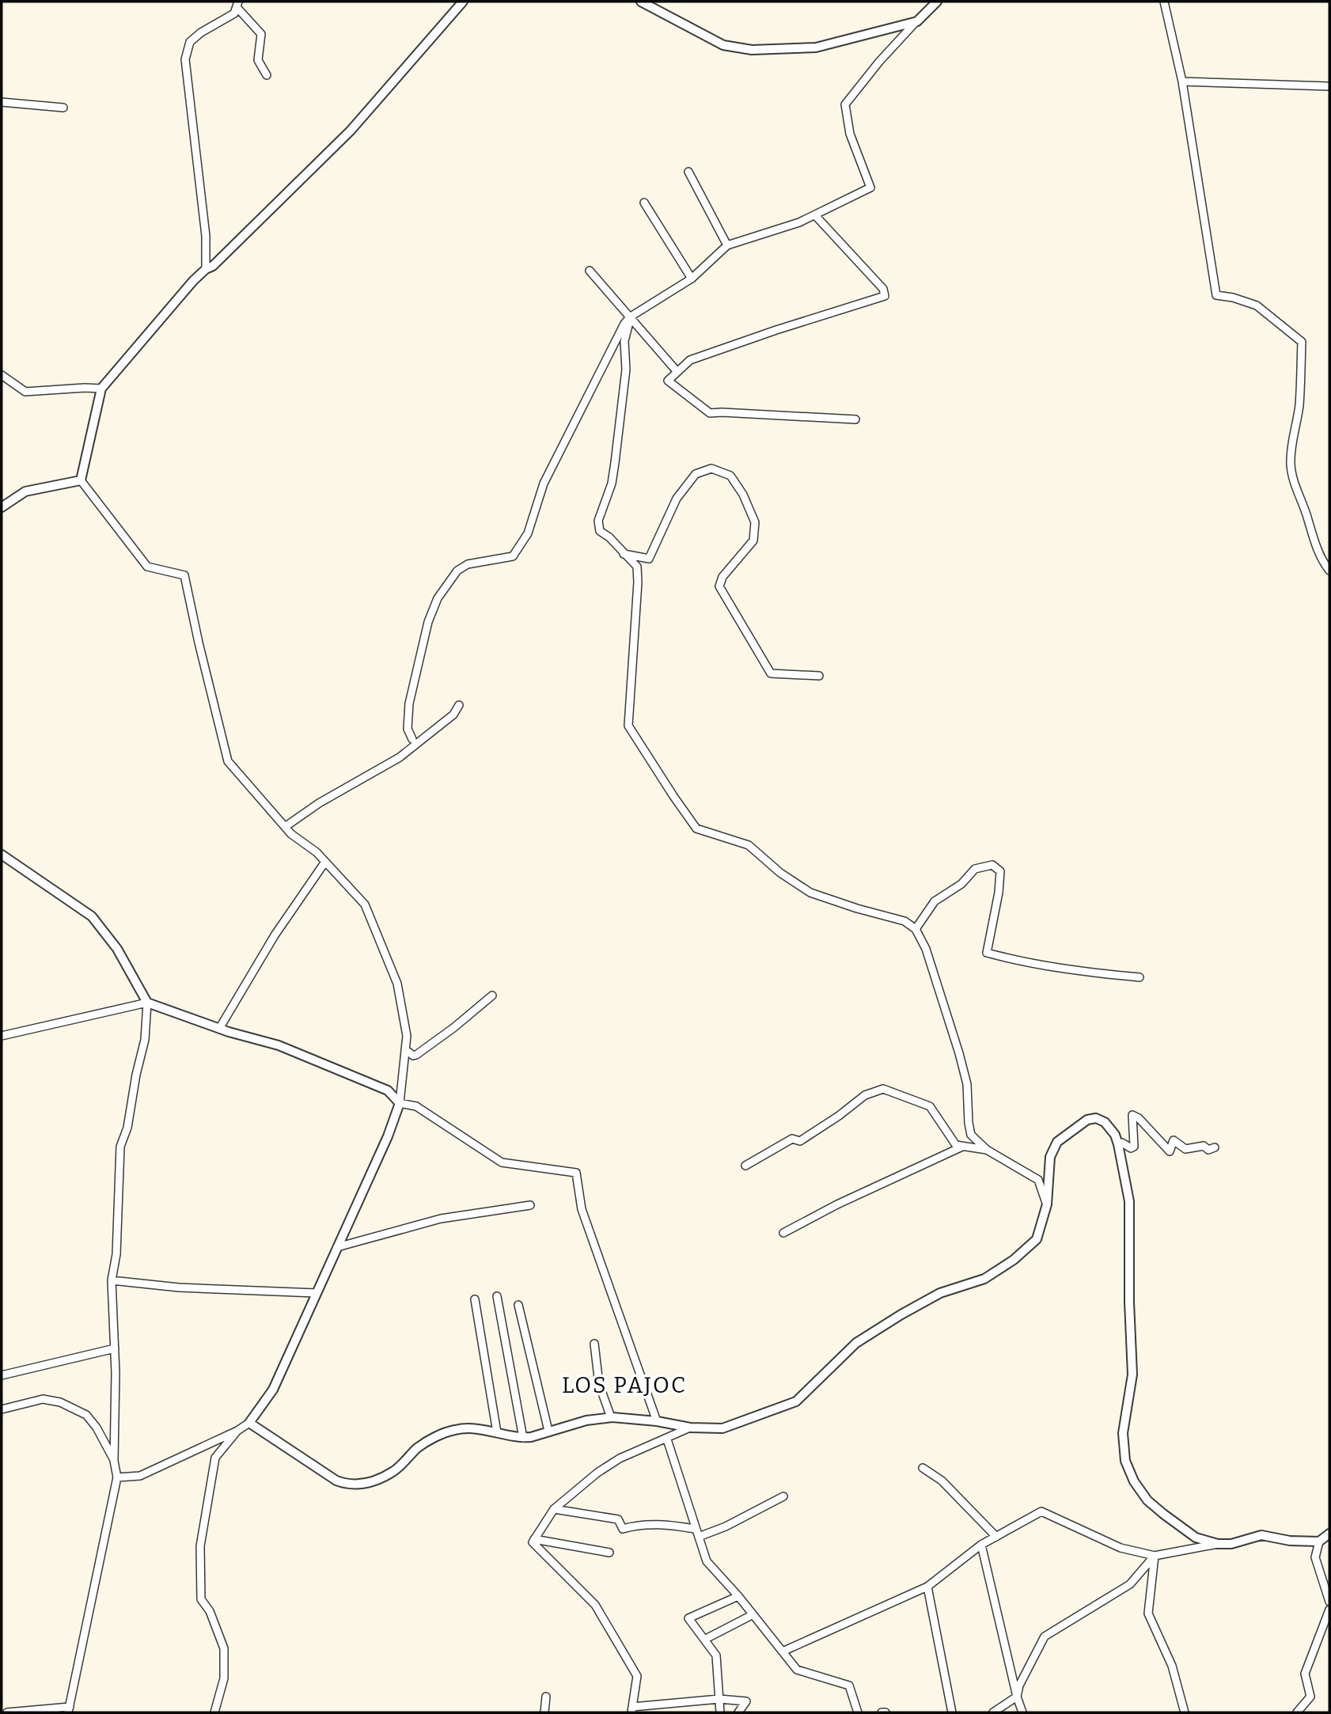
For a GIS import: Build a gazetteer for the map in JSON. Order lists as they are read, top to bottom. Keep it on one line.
{"districts":["LOS PAJOC"]}
